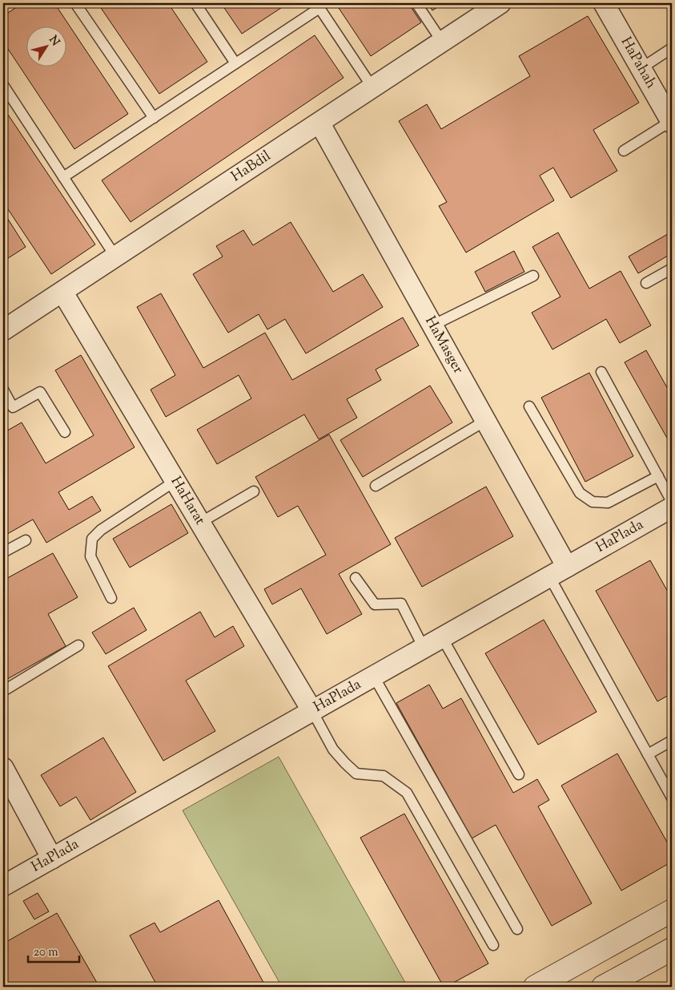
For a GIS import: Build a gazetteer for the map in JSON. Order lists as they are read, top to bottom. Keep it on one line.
{"streets":{"street":["HaPahah","HaBdil","HaMasger","HaHarat","HaPlada"]},"crossings":[["HaBdil","HaMasger"],["HaBdil","HaHarat"],["HaMasger","HaPlada"],["HaHarat","HaPlada"]],"scale_bar":"20 m","north":"top right"}
